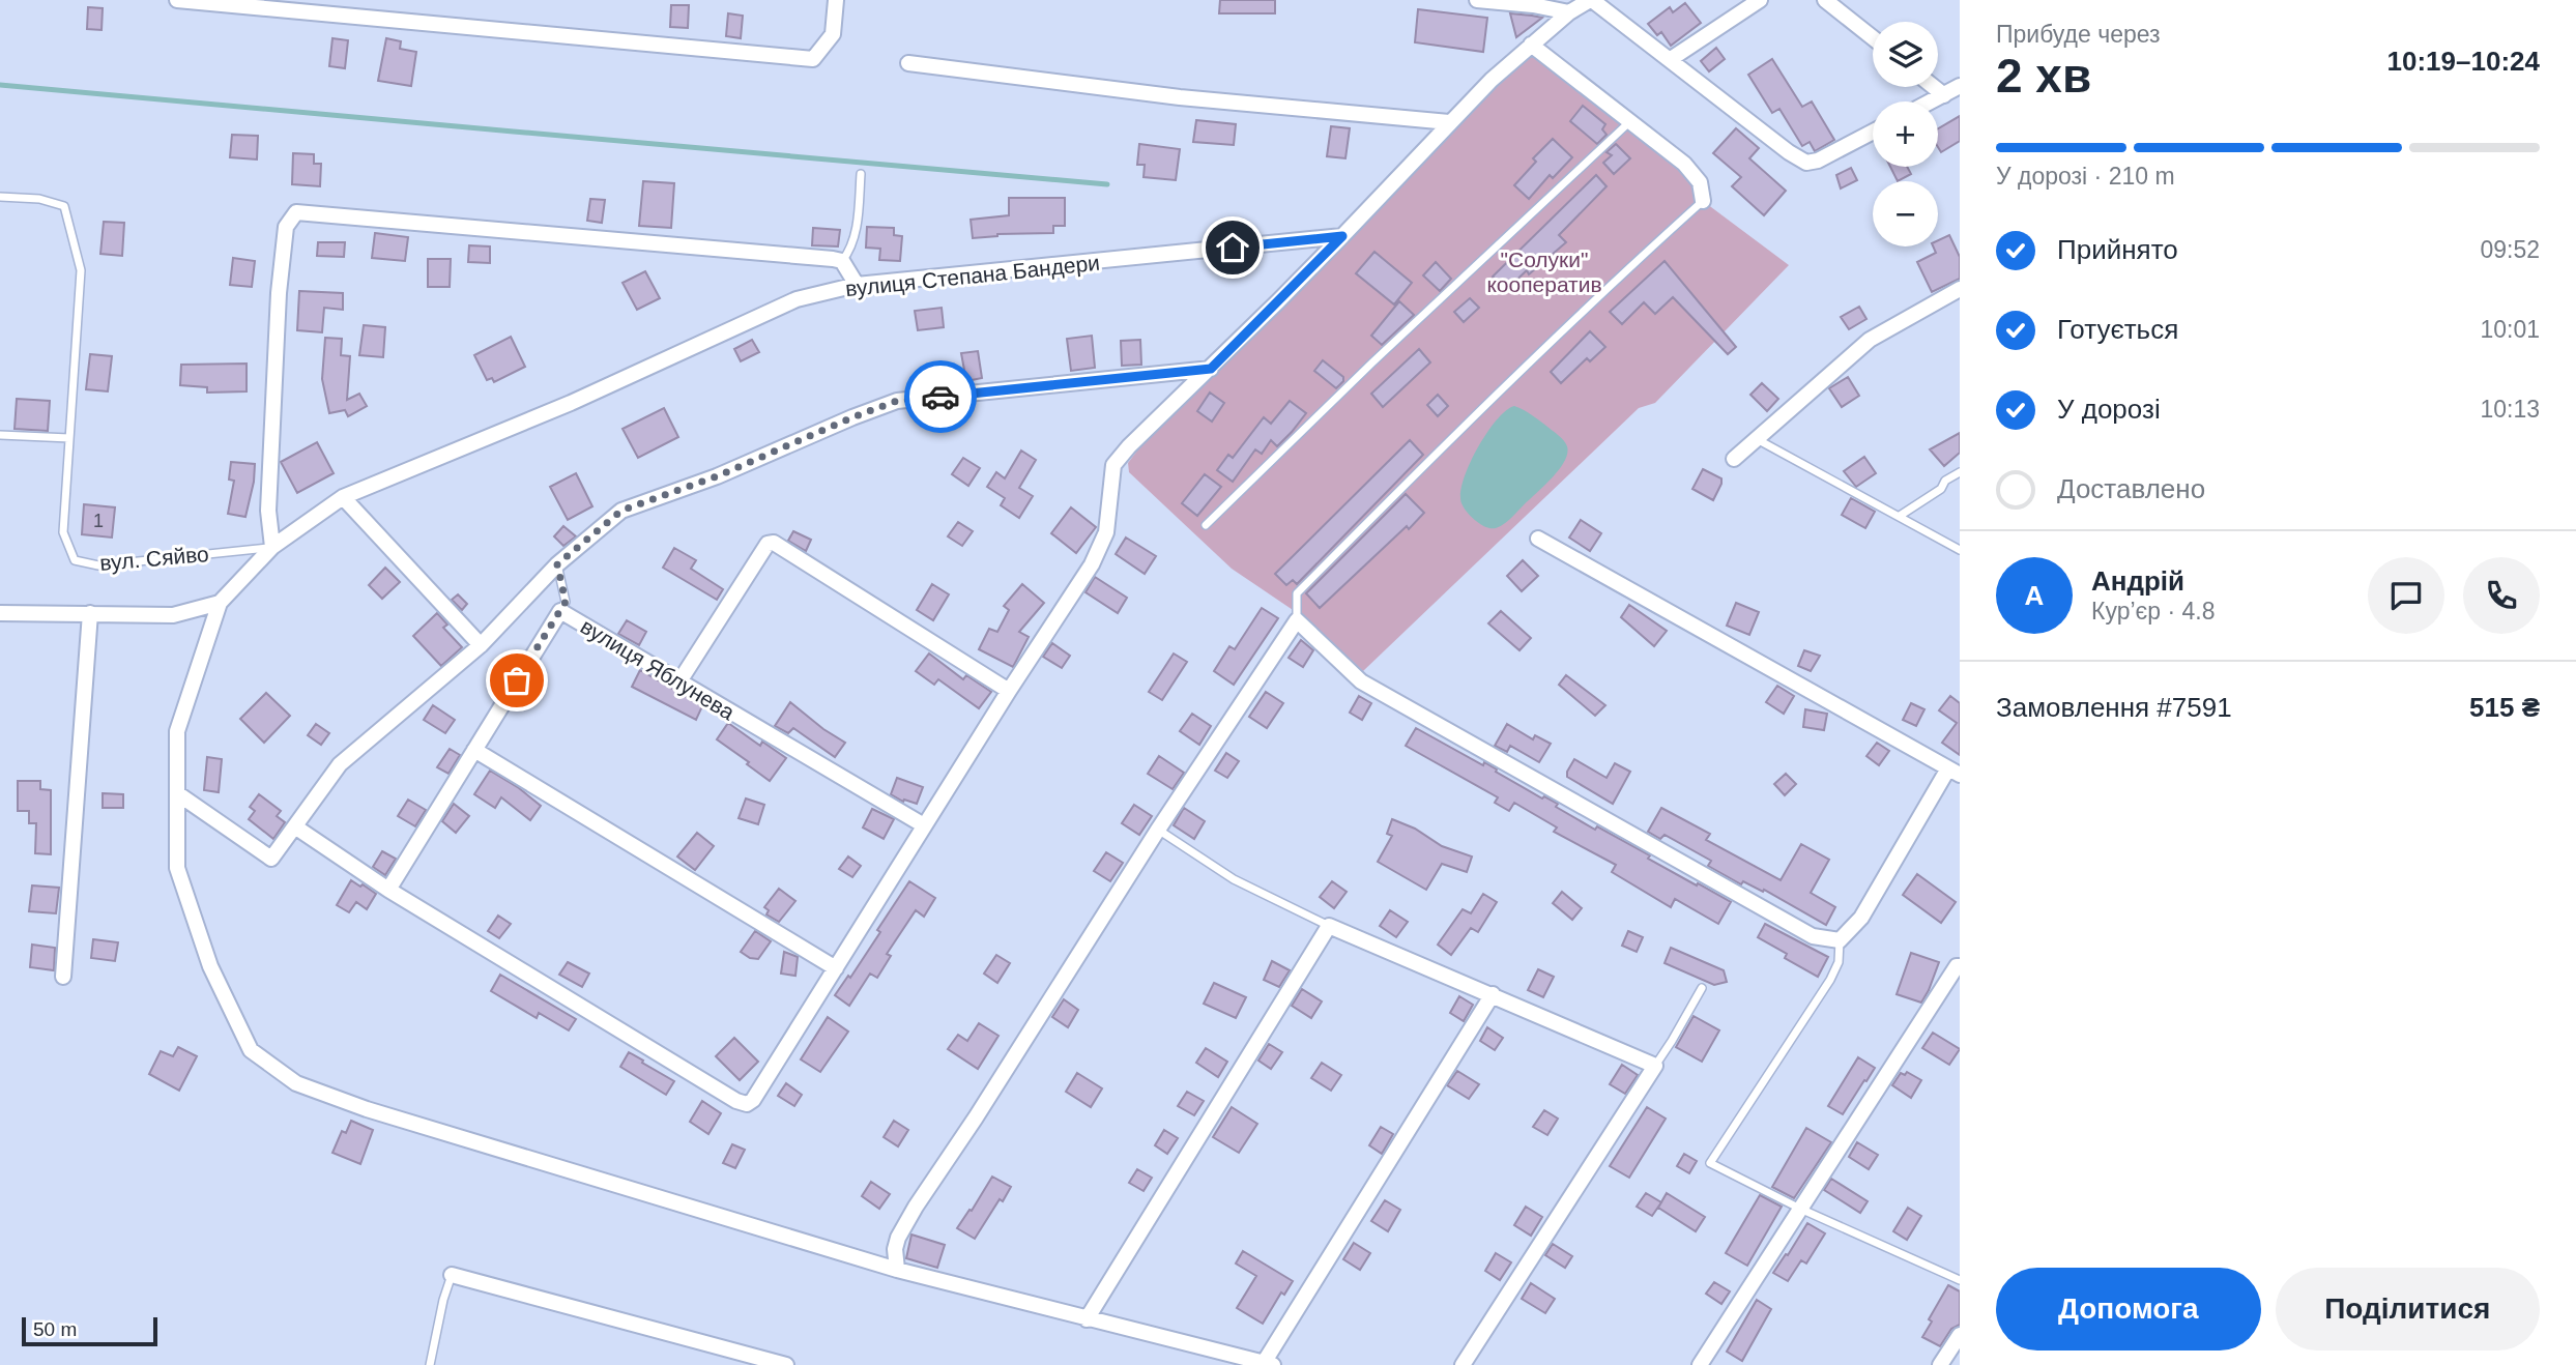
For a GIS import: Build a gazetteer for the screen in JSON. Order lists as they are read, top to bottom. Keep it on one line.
{"streets":{"street":["вулиця Степана Бандери","вулиця Яблунева"],"lane":["вул. Сяйво"]},"crossings":[["вулиця Степана Бандери","вул. Сяйво"]],"parks":["\"Солуки\" кооператив"],"house_numbers":["1"],"scale_bar":"50 m","page":{"heading":["2 хв","Прибуде через","10:19–10:24"],"panel":["Андрій","Кур’єр · 4.8","Замовлення #7591","515 ₴"],"map_buttons":["+","−"],"bar":"У дорозі · 210 m","list":[["Прийнято","09:52"],["Готується","10:01"],["У дорозі","10:13"],"Доставлено"],"round":"А","buttons":["Допомога","Поділитися"],"scale":"50 m"}}
